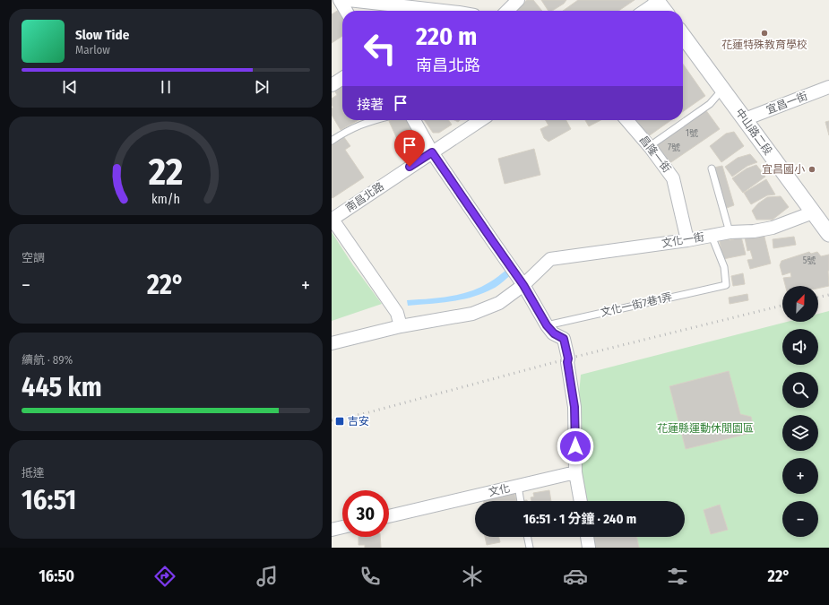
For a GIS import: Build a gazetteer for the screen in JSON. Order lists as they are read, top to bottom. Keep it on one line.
{"streets":{"street":["宜昌一街","中山路二段","昌隆一街","南昌北路","文化一街","文化"],"lane":["文化一街7巷1弄"]},"crossings":[["宜昌一街","中山路二段"],["中山路二段","文化一街"],["昌隆一街","文化一街"],["文化一街","文化一街7巷1弄"]],"parks":["花蓮縣運動休閒園區"],"places":{"other":["花蓮特殊教育學校","宜昌國小"],"transit":["吉安"]},"house_numbers":["1號","7號","5號"],"north":"top right","page":{"turn":["220 m","南昌北路"],"song":["Slow Tide","Marlow"],"then":"接著","tile":["空調",["續航 · 89%","445 km"],["抵達","16:51"]],"heat":["−","22°","+"],"map_buttons":["+","−"],"limit":"30","trip":"16:51 · 1 分鐘 · 240 m","tabs":["16:50","22°"],"gauge":["22","km/h"]}}
